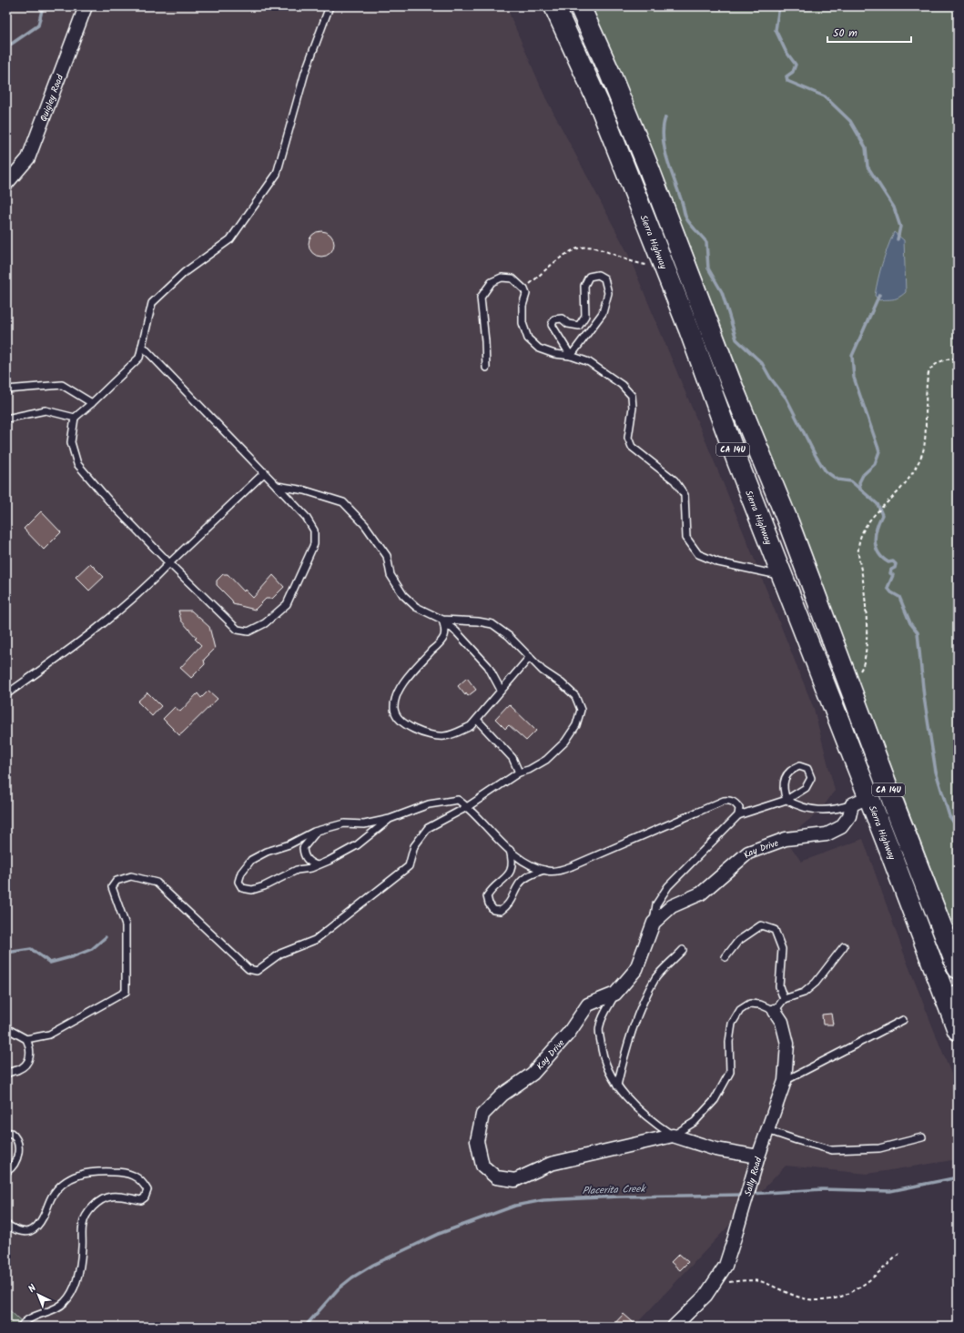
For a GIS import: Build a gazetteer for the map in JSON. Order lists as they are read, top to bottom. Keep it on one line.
{"streets":{"main road":["Sierra Highway","CA 14U"],"street":["Quigley Road","Kay Drive","Sally Road"]},"crossings":[["Sierra Highway","Kay Drive"]],"water":["Placerita Creek"],"scale_bar":"50 m","north":"top left"}
